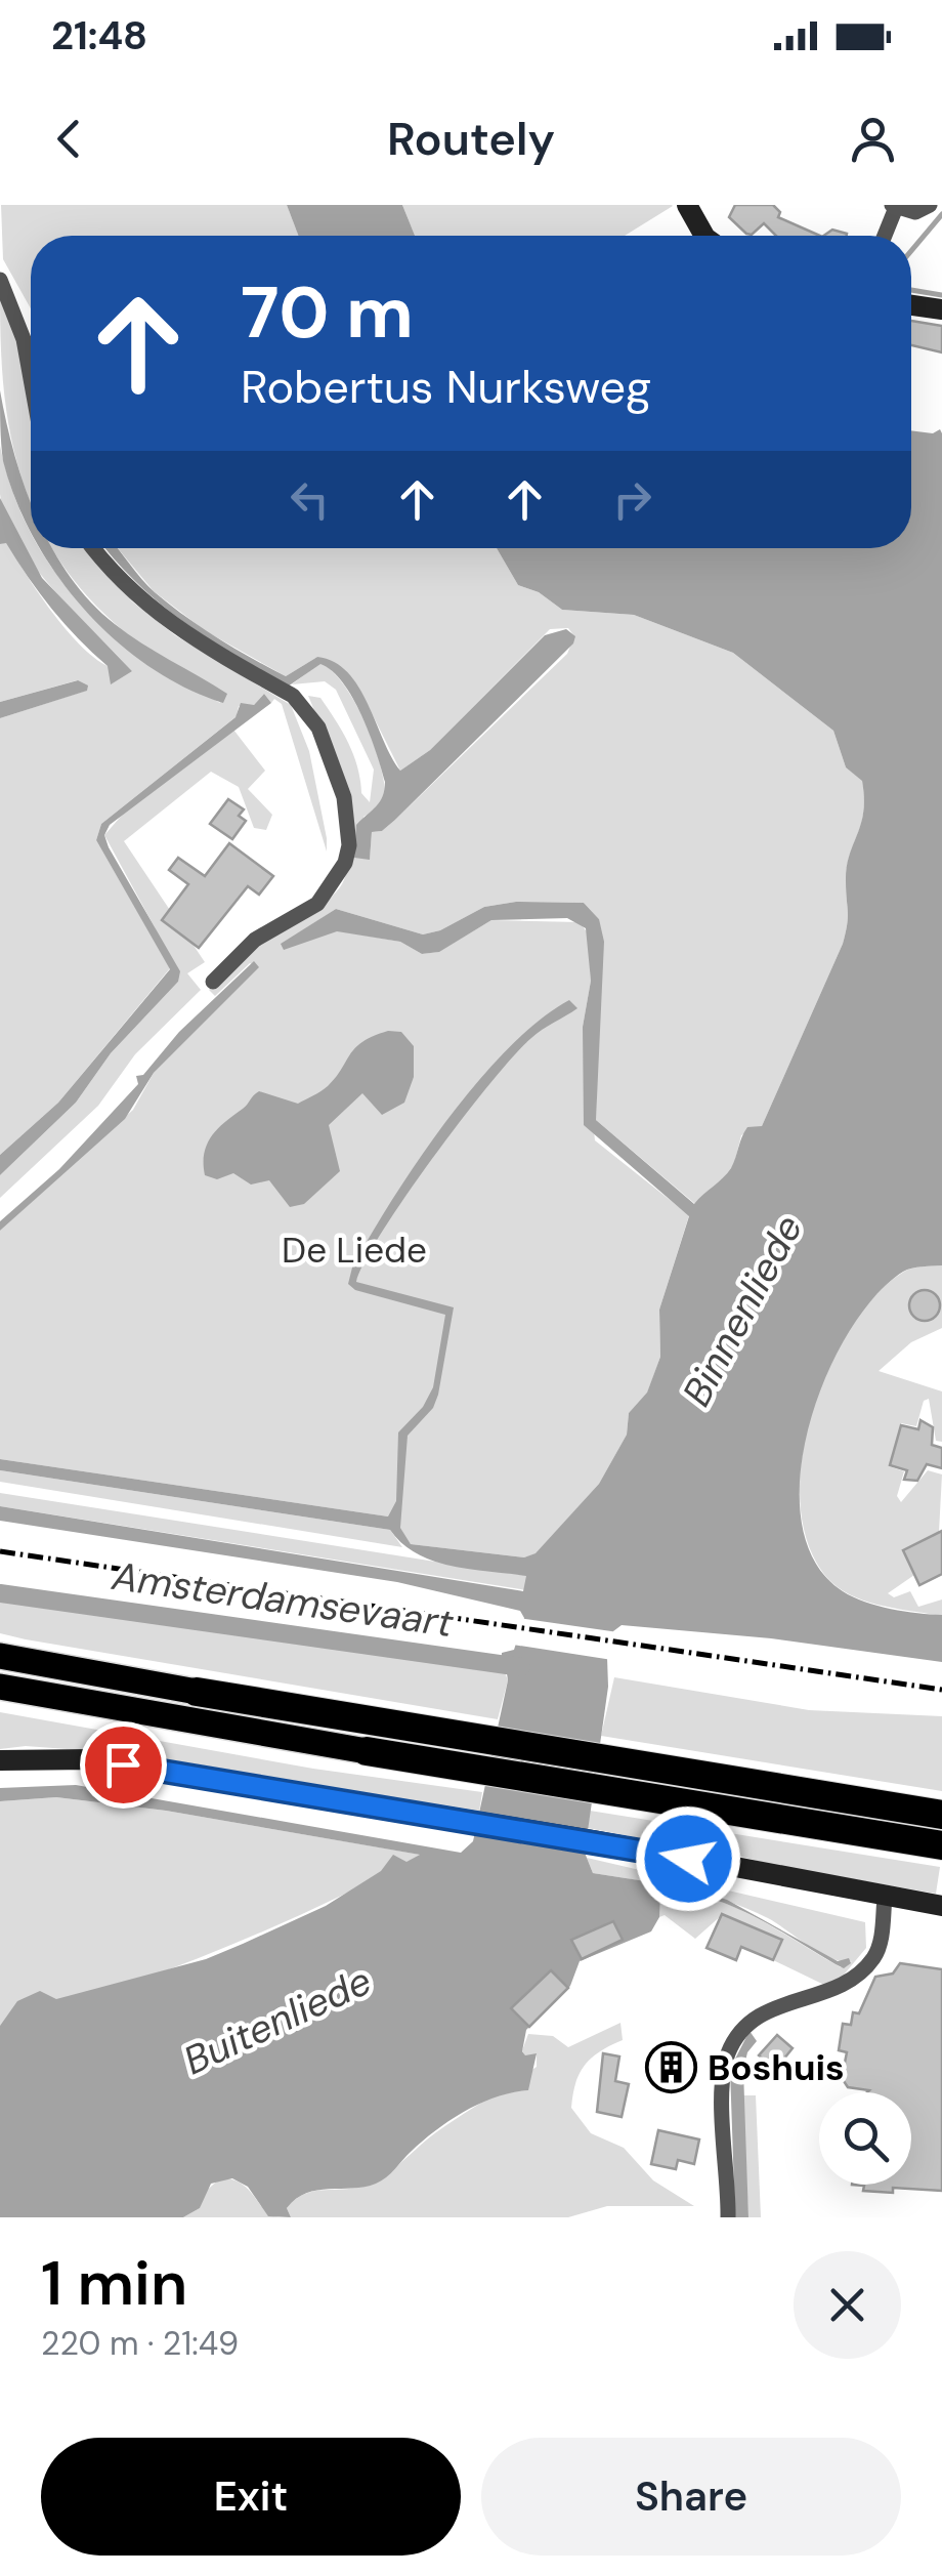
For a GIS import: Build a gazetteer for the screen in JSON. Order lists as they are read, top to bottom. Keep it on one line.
{"water":["Binnenliede","Amsterdamsevaart","Buitenliede"],"parks":["De Liede"],"places":{"building":["Boshuis"]},"page":{"status":"21:48","header":"Routely","turn":["70 m","Robertus Nurksweg"],"heading":["1 min","220 m · 21:49"],"buttons":["Exit","Share"]}}
